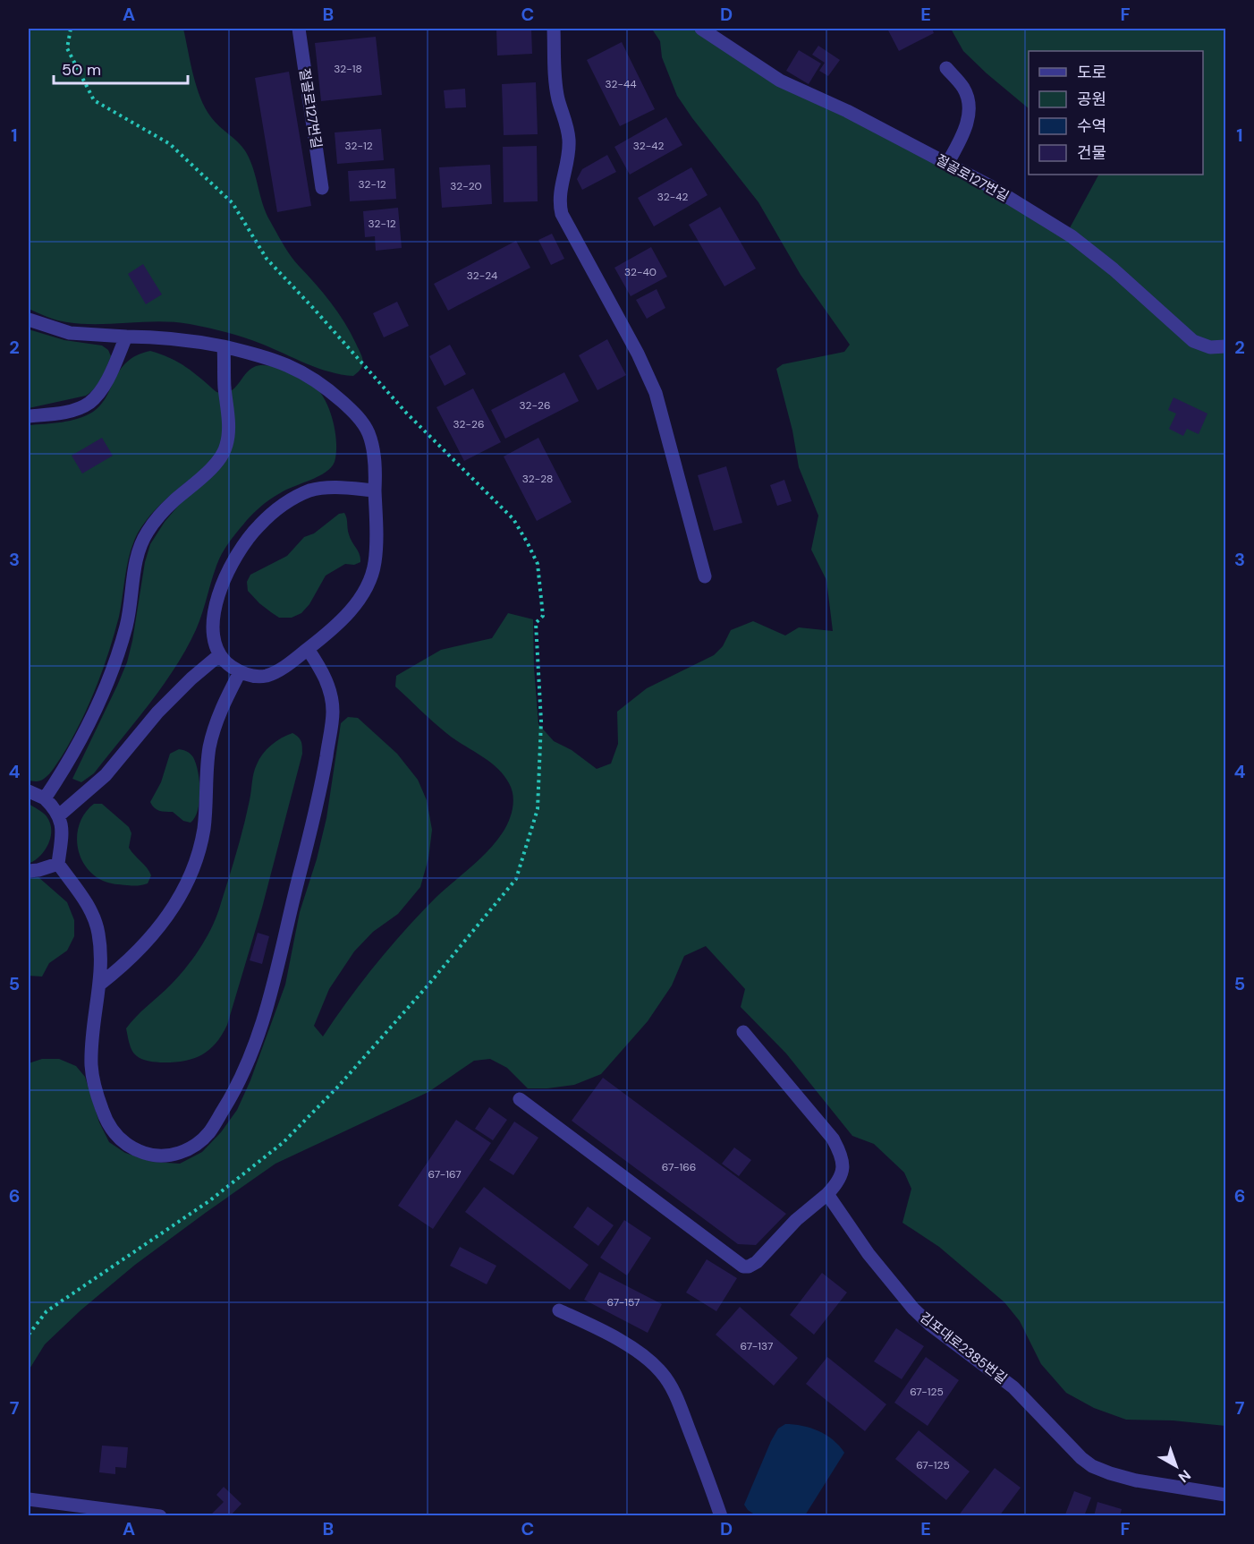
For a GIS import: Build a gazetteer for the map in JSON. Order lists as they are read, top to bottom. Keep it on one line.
{"streets":{"street":["절골로127번길","김포대로2385번길"]},"house_numbers":["32-18","32-44","32-12","32-42","32-12","32-20","32-42","32-12","32-40","32-24","32-26","32-26","32-28","67-166","67-167","67-157","67-137","67-125","67-125"],"legend":["도로","공원","수역","건물"],"scale_bar":"50 m","north":"bottom right","grid":{"columns":["A","B","C","D","E","F"],"rows":["1","2","3","4","5","6","7"]}}
